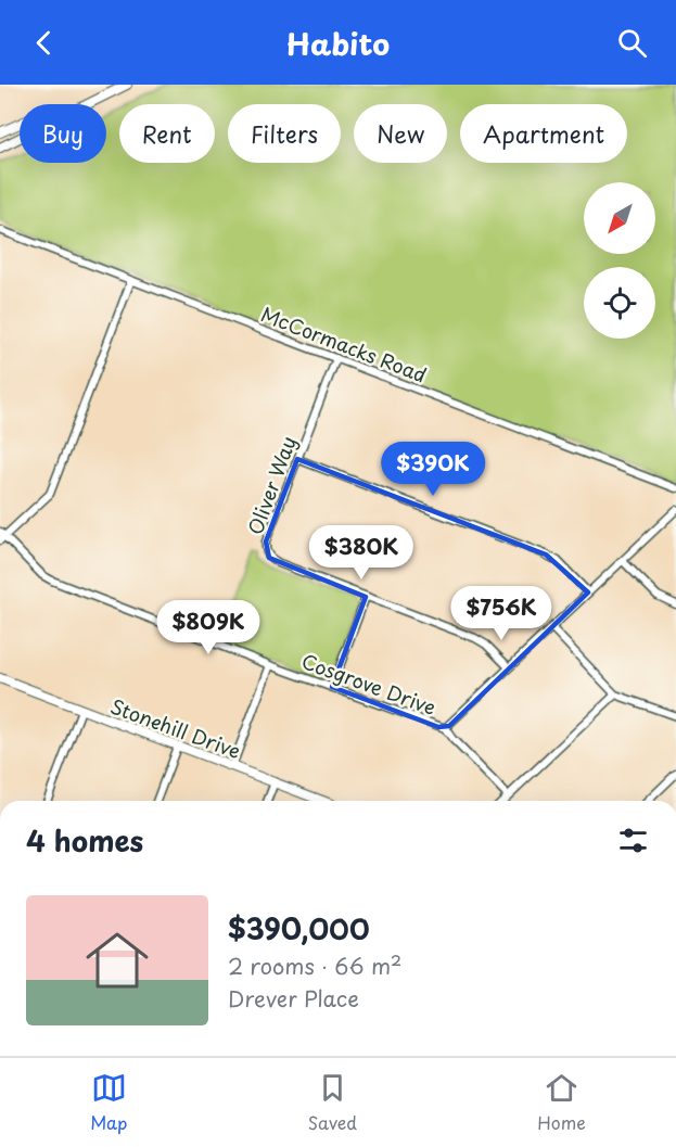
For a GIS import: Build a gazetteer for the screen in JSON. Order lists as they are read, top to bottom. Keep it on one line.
{"streets":{"street":["McCormacks Road","Oliver Way","Cosgrove Drive","Stonehill Drive"]},"crossings":[["McCormacks Road","Oliver Way"],["Oliver Way","Cosgrove Drive"]],"north":"bottom left","page":{"header":"Habito","chip":["Buy","Rent","Filters","New","Apartment"],"price":["$390K","$380K","$756K","$809K"],"heading":"4 homes","list":[{"name":"$390,000","note":"2 rooms · 66 m² · Drever Place"}],"tabs":["Map","Saved","Home"]}}
